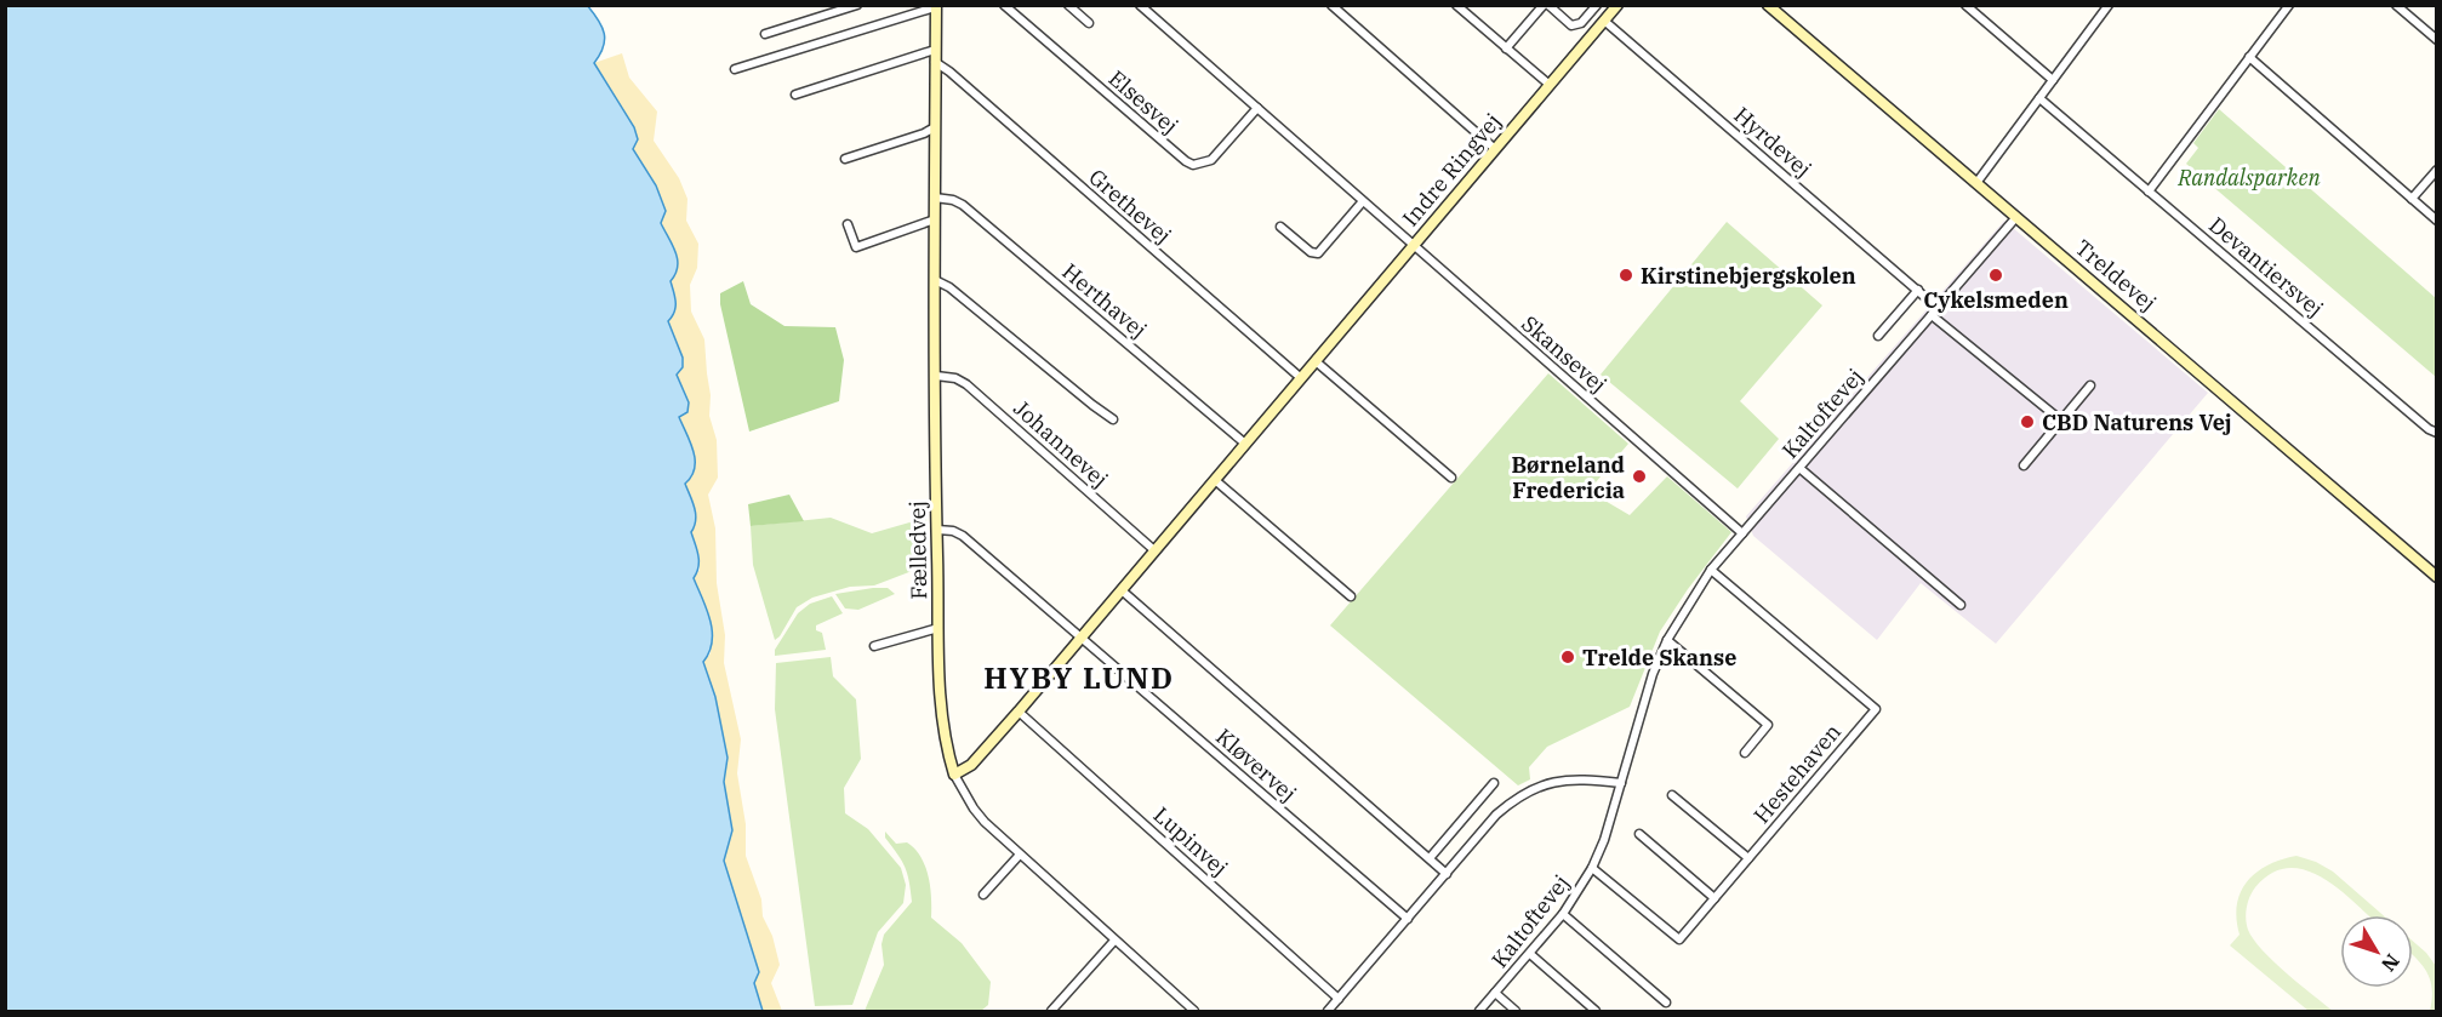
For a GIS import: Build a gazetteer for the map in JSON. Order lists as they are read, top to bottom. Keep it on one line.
{"streets":{"street":["Elsesvej","Hyrdevej","Indre Ringvej","Grethevej","Devantiersvej","Treldevej","Herthavej","Skansevej","Kaltoftevej","Johannevej","Fælledvej","Kløvervej","Hestehaven","Lupinvej"]},"crossings":[["Elsesvej","Skansevej"],["Hyrdevej","Indre Ringvej"],["Hyrdevej","Kaltoftevej"],["Indre Ringvej","Grethevej"],["Indre Ringvej","Herthavej"],["Indre Ringvej","Skansevej"],["Indre Ringvej","Johannevej"],["Indre Ringvej","Fælledvej"],["Indre Ringvej","Kløvervej"],["Indre Ringvej","Lupinvej"],["Grethevej","Fælledvej"],["Treldevej","Kaltoftevej"],["Herthavej","Fælledvej"],["Skansevej","Kaltoftevej"],["Kaltoftevej","Hestehaven"],["Johannevej","Fælledvej"],["Fælledvej","Kløvervej"]],"districts":["HYBY LUND"],"parks":["Randalsparken"],"places":["Kirstinebjergskolen","Cykelsmeden","CBD Naturens Vej","Børneland Fredericia","Trelde Skanse"],"north":"bottom right"}
